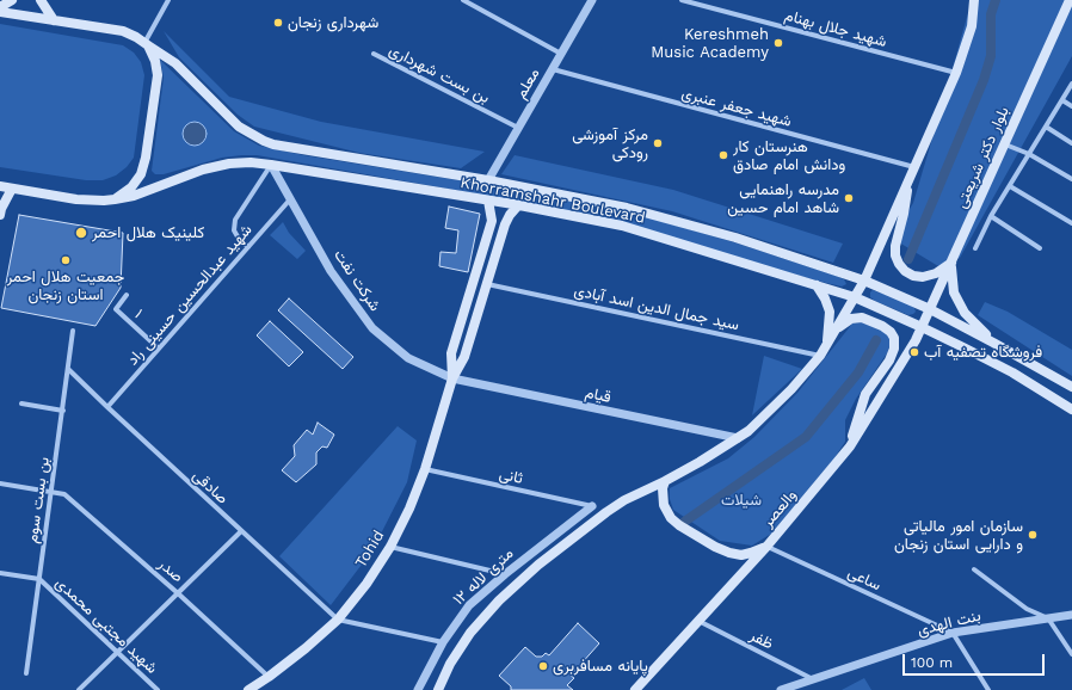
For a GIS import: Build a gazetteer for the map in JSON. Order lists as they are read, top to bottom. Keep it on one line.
{"streets":{"main road":["بلوار دکتر شریعتی","Khorramshahr Boulevard","والعصر","Tohid"],"street":["شهید جلال بهنام","بن بست شهرداری","معلم","شهید جعفر عنبری","شرکت نفت","شهید عبدالحسین حسینی راد","سید جمال الدین اسد آبادی","۱","قیام","ثانی","صادقی","بن بست سوم","صدر","۱۲ متری لاله","ساعی","بنت الهدی","شهید مجتبی محمدی","ظفر"]},"crossings":[["بن بست شهرداری","معلم"],["معلم","شهید جعفر عنبری"],["معلم","Khorramshahr Boulevard"],["بلوار دکتر شریعتی","Khorramshahr Boulevard"],["بلوار دکتر شریعتی","والعصر"],["Khorramshahr Boulevard","شرکت نفت"],["Khorramshahr Boulevard","والعصر"],["Khorramshahr Boulevard","Tohid"],["شرکت نفت","شهید عبدالحسین حسینی راد"],["شرکت نفت","قیام"],["شرکت نفت","Tohid"],["شهید عبدالحسین حسینی راد","۱"],["شهید عبدالحسین حسینی راد","صادقی"],["سید جمال الدین اسد آبادی","Tohid"],["قیام","Tohid"],["ثانی","Tohid"],["ثانی","۱۲ متری لاله"],["صادقی","بن بست سوم"],["صادقی","Tohid"],["بن بست سوم","صدر"],["بن بست سوم","شهید مجتبی محمدی"],["والعصر","ساعی"],["والعصر","ظفر"],["Tohid","صدر"],["ساعی","بنت الهدی"],["بنت الهدی","ظفر"]],"parks":["شیلات"],"places":["شهرداری زنجان","Kereshmeh Music Academy","مرکز آموزشی رودکی","هنرستان کار ودانش امام صادق","مدرسه راهنمایی شاهد امام حسین","کلینیک هلال احمر","جمعیت هلال احمر استان زنجان","فروشگاه تصفیه آب","سازمان امور مالیاتی و دارایی استان زنجان","پایانه مسافربری"],"scale_bar":"100 m"}
